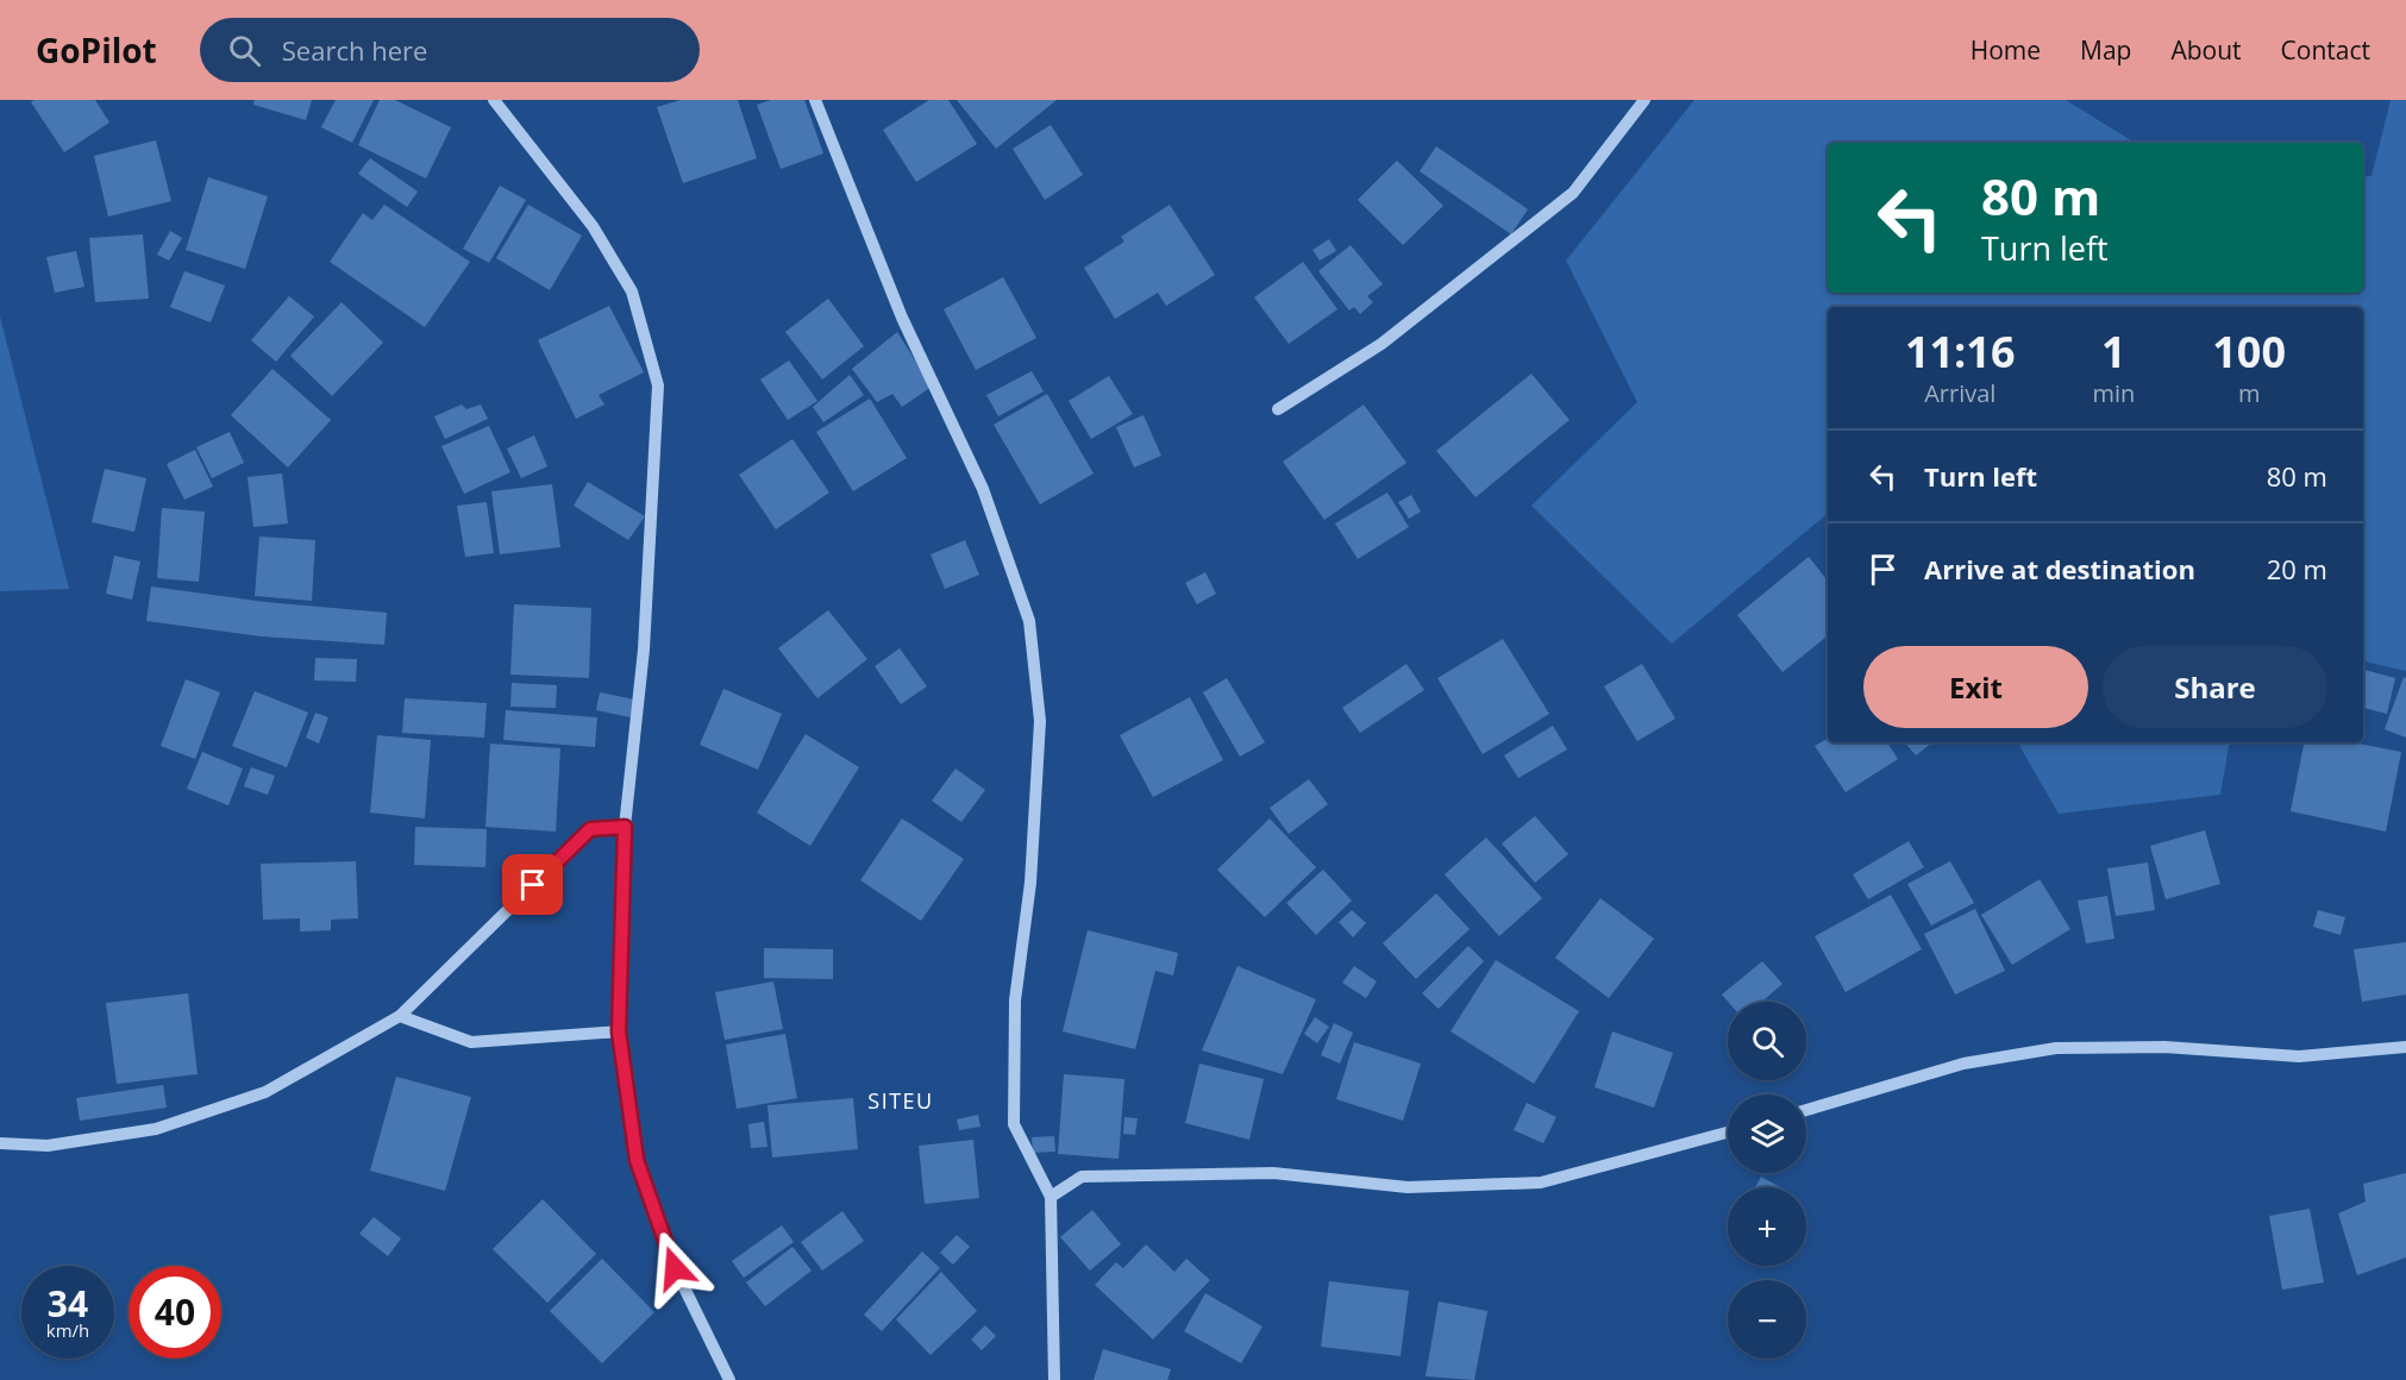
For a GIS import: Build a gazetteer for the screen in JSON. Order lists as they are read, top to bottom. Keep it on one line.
{"districts":["SITEU"],"page":{"header":"GoPilot","search":"Search here","nav":["Home","Map","About","Contact"],"turn":["80 m","Turn left"],"eta":["11:16","Arrival","1","min","100","m"],"list":[{"name":"Turn left","value":"80 m"},{"name":"Arrive at destination","value":"20 m"}],"buttons":["Exit","Share"],"map_buttons":["+","−"],"speed":"34 km/h","limit":"40"}}
